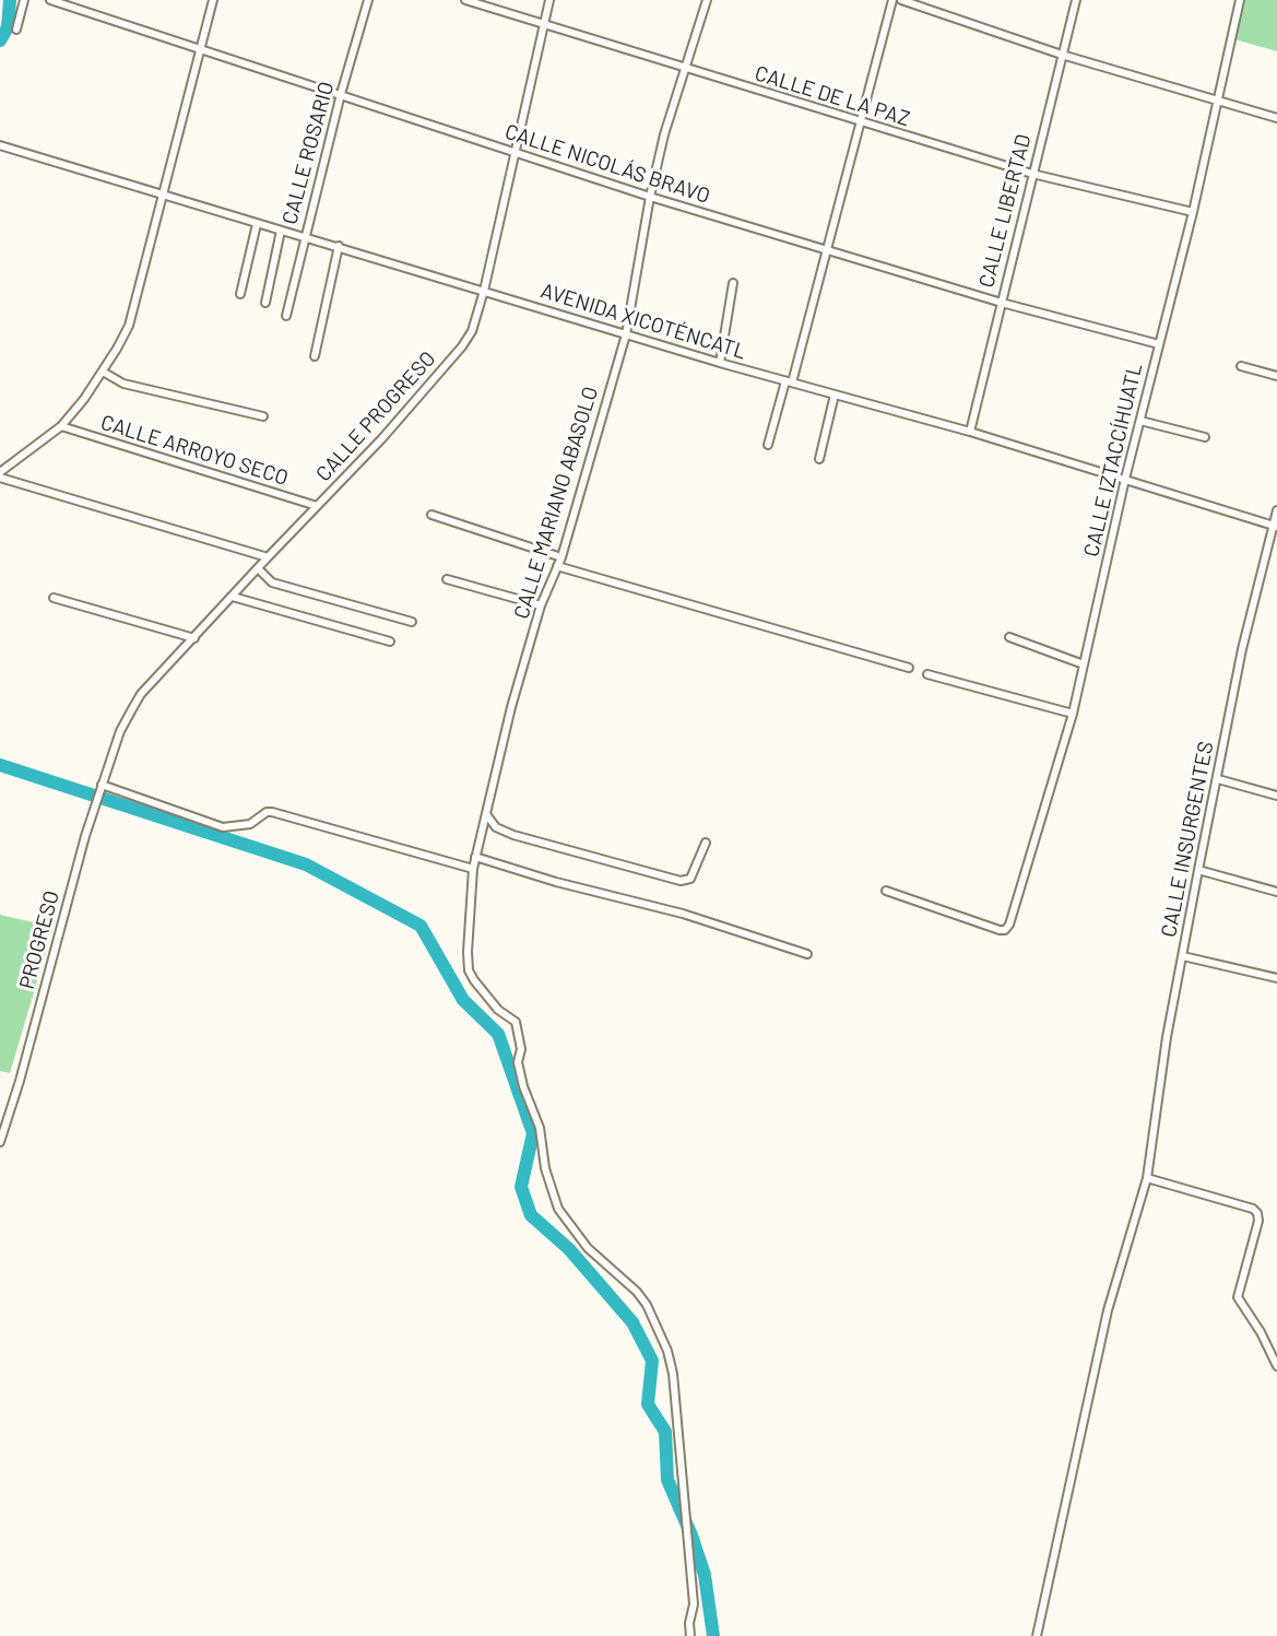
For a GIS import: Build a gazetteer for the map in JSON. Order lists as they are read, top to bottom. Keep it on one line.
{"streets":{"street":["CALLE DE LA PAZ","CALLE ROSARIO","CALLE NICOLÁS BRAVO","CALLE LIBERTAD","AVENIDA XICOTÉNCATL","CALLE PROGRESO","CALLE ARROYO SECO","CALLE IZTACCÍHUATL","CALLE MARIANO ABASOLO","CALLE INSURGENTES","PROGRESO"]},"crossings":[["CALLE DE LA PAZ","CALLE LIBERTAD"],["CALLE DE LA PAZ","CALLE PROGRESO"],["CALLE DE LA PAZ","CALLE IZTACCÍHUATL"],["CALLE DE LA PAZ","CALLE MARIANO ABASOLO"],["CALLE ROSARIO","CALLE NICOLÁS BRAVO"],["CALLE ROSARIO","AVENIDA XICOTÉNCATL"],["CALLE NICOLÁS BRAVO","CALLE LIBERTAD"],["CALLE NICOLÁS BRAVO","CALLE PROGRESO"],["CALLE NICOLÁS BRAVO","CALLE IZTACCÍHUATL"],["CALLE NICOLÁS BRAVO","CALLE MARIANO ABASOLO"],["CALLE LIBERTAD","AVENIDA XICOTÉNCATL"],["AVENIDA XICOTÉNCATL","CALLE PROGRESO"],["AVENIDA XICOTÉNCATL","CALLE IZTACCÍHUATL"],["AVENIDA XICOTÉNCATL","CALLE MARIANO ABASOLO"],["AVENIDA XICOTÉNCATL","CALLE INSURGENTES"],["CALLE PROGRESO","CALLE ARROYO SECO"],["CALLE PROGRESO","PROGRESO"]]}
